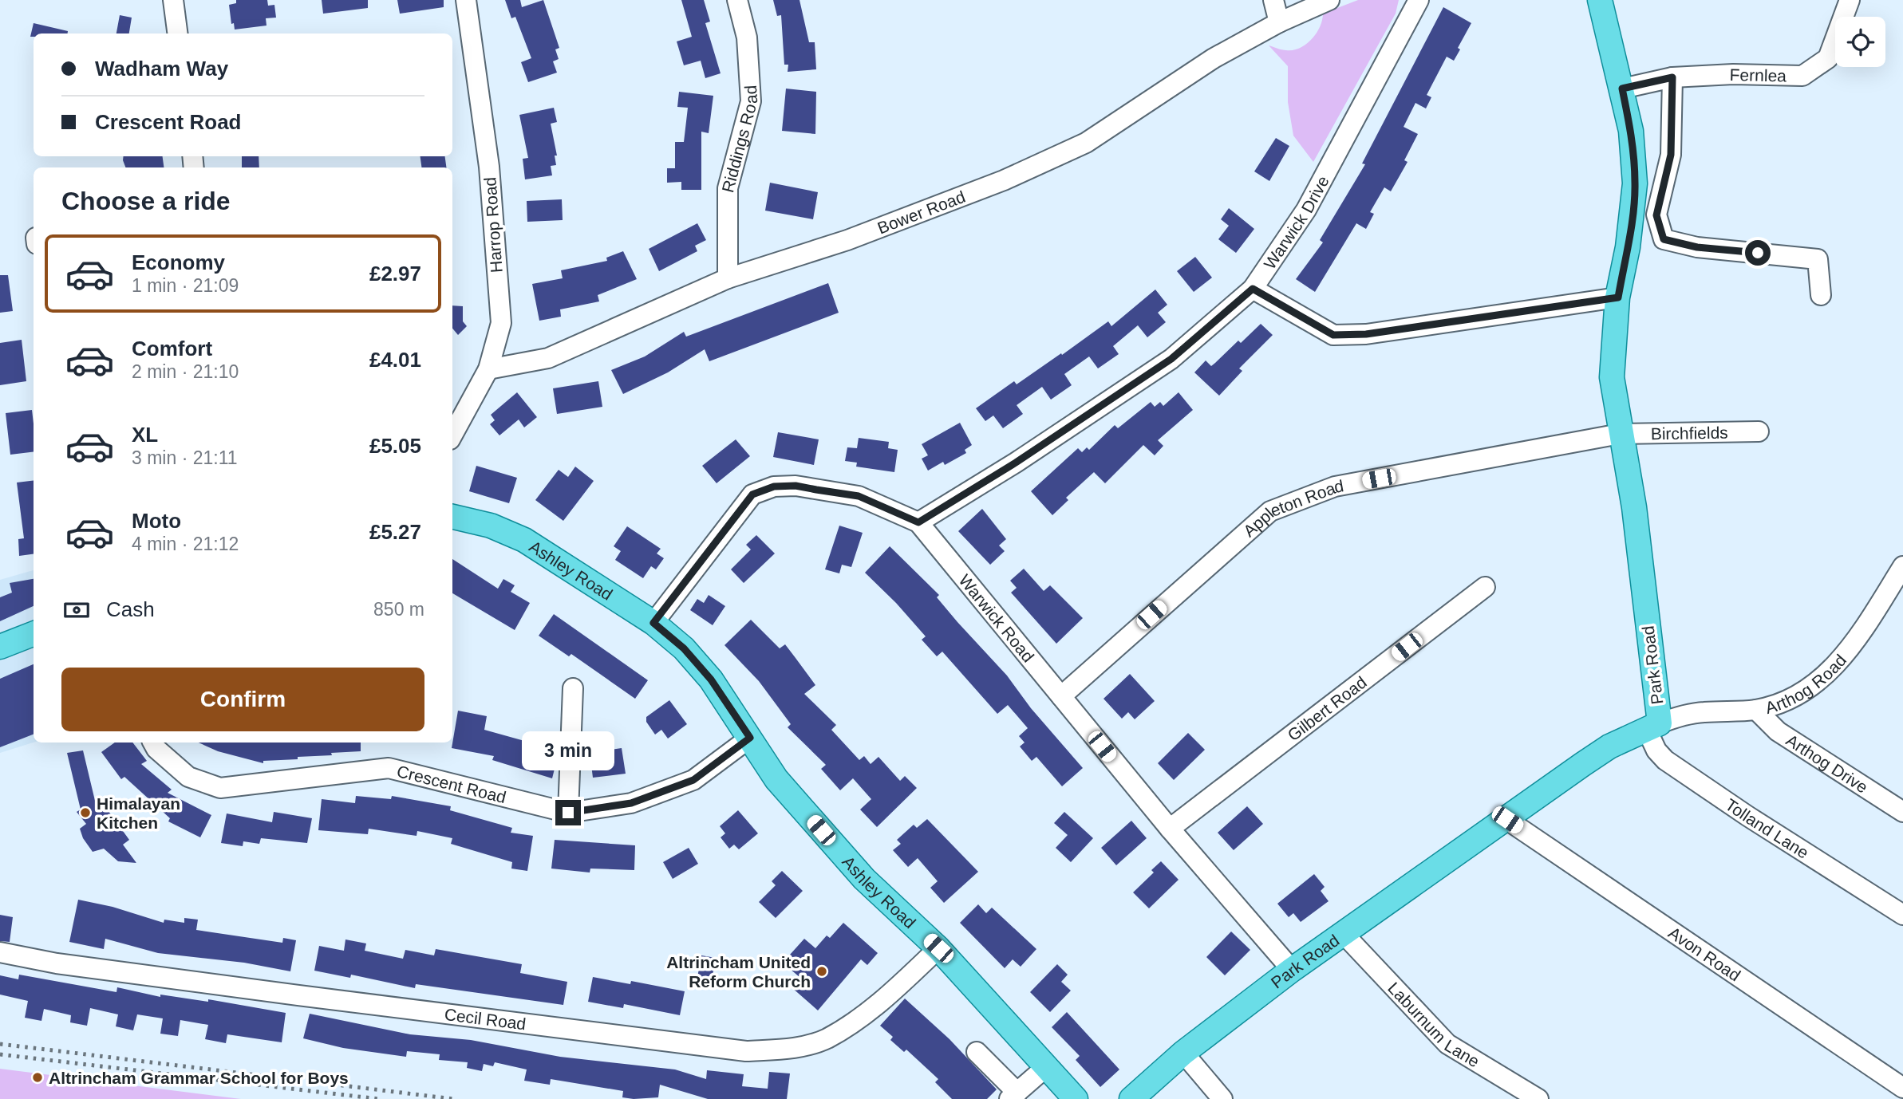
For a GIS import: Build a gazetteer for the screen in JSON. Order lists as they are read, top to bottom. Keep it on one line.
{"streets":{"main road":["Ashley Road","Park Road"],"street":["Fernlea","Riddings Road","Bower Road","Warwick Drive","Harrop Road","Birchfields","Appleton Road","Warwick Road","Arthog Road","Gilbert Road","Arthog Drive","Crescent Road","Tolland Lane","Avon Road","Cecil Road","Laburnum Lane"]},"crossings":[["Fernlea","Park Road"],["Riddings Road","Bower Road"],["Bower Road","Harrop Road"],["Warwick Drive","Warwick Road"],["Birchfields","Appleton Road"],["Birchfields","Park Road"],["Appleton Road","Warwick Road"],["Appleton Road","Park Road"],["Ashley Road","Warwick Road"],["Ashley Road","Crescent Road"],["Ashley Road","Cecil Road"],["Warwick Road","Park Road"],["Warwick Road","Gilbert Road"],["Park Road","Arthog Road"],["Park Road","Tolland Lane"],["Park Road","Avon Road"],["Park Road","Laburnum Lane"],["Arthog Road","Arthog Drive"],["Arthog Road","Tolland Lane"]],"places":["Himalayan Kitchen","Altrincham United Reform Church","Altrincham Grammar School for Boys"],"page":{"banner":["Wadham Way","Crescent Road"],"heading":"Choose a ride","list":[{"name":"Economy","note":"1 min · 21:09","value":"£2.97"},{"name":"Comfort","note":"2 min · 21:10","value":"£4.01"},{"name":"XL","note":"3 min · 21:11","value":"£5.05"},{"name":"Moto","note":"4 min · 21:12","value":"£5.27"}],"pay":["Cash","850 m"],"buttons":"Confirm","bubble":"3 min"}}
